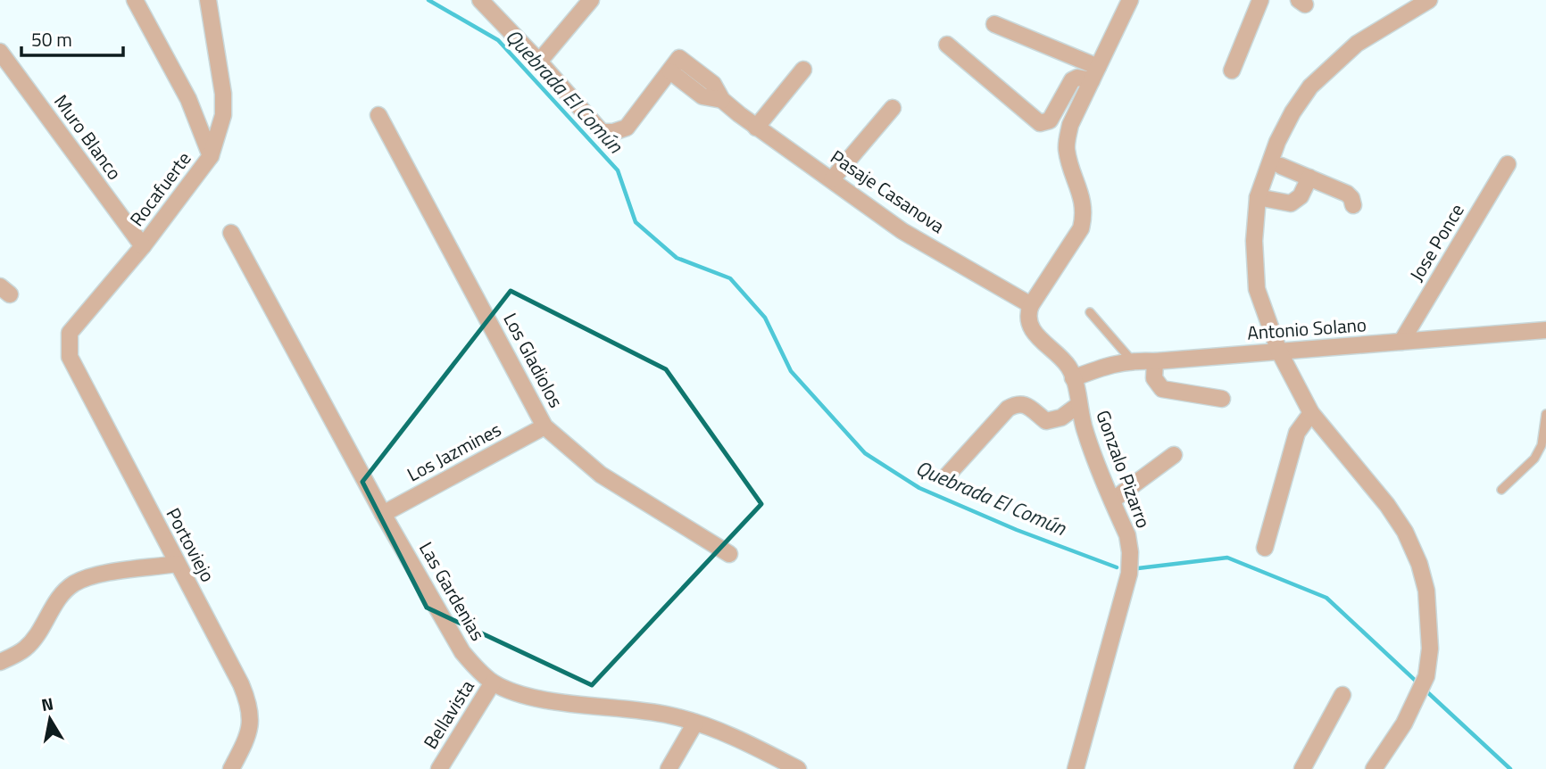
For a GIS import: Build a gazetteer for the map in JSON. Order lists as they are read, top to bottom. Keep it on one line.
{"streets":{"street":["Muro Blanco","Rocafuerte","Pasaje Casanova","Jose Ponce","Antonio Solano","Los Gladiolos","Los Jazmines","Gonzalo Pizarro","Portoviejo","Las Gardenias","Bellavista"]},"crossings":[["Muro Blanco","Rocafuerte"],["Rocafuerte","Portoviejo"],["Pasaje Casanova","Gonzalo Pizarro"],["Jose Ponce","Antonio Solano"],["Antonio Solano","Gonzalo Pizarro"],["Los Gladiolos","Los Jazmines"],["Los Jazmines","Las Gardenias"],["Las Gardenias","Bellavista"]],"water":["Quebrada El Común"],"scale_bar":"50 m","north":"top"}
